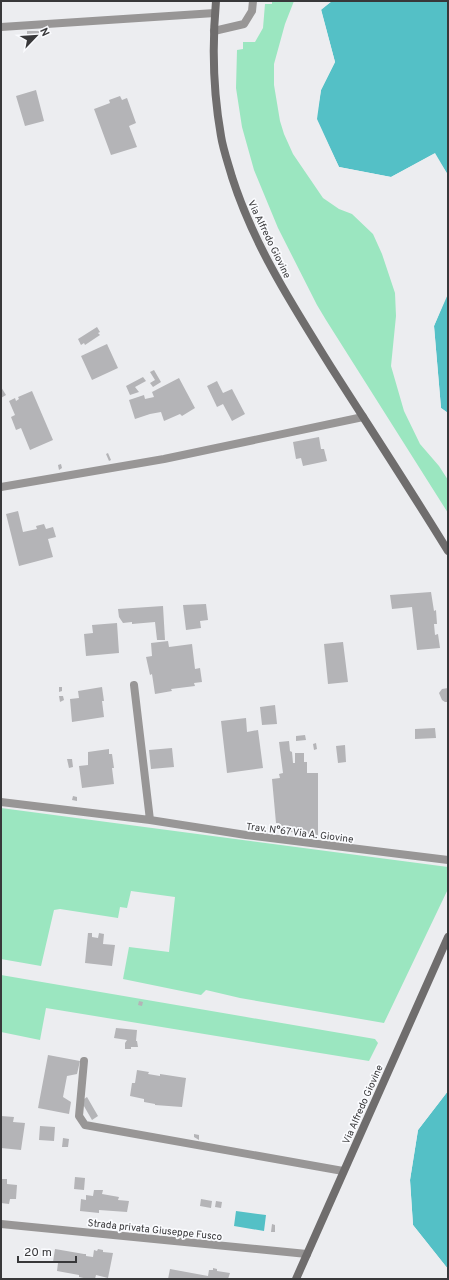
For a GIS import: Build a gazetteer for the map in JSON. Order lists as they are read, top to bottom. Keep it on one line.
{"streets":{"main road":["Via Alfredo Giovine"],"street":["Trav. N°67 Via A. Giovine","Strada privata Giuseppe Fusco"]},"crossings":[["Via Alfredo Giovine","Strada privata Giuseppe Fusco"]],"scale_bar":"20 m","north":"top right"}
